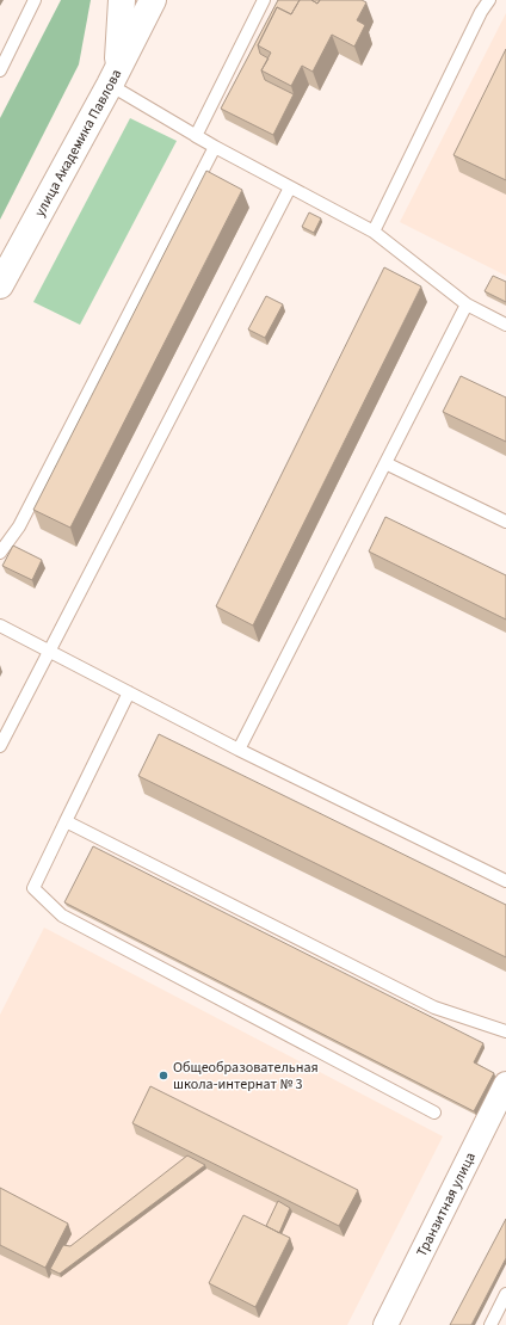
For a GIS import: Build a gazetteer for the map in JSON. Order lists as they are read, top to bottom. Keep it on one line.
{"streets":{"main road":["улица Академика Павлова"],"street":["Транзитная улица"]},"places":["Общеобразовательная школа-интернат № 3"]}
